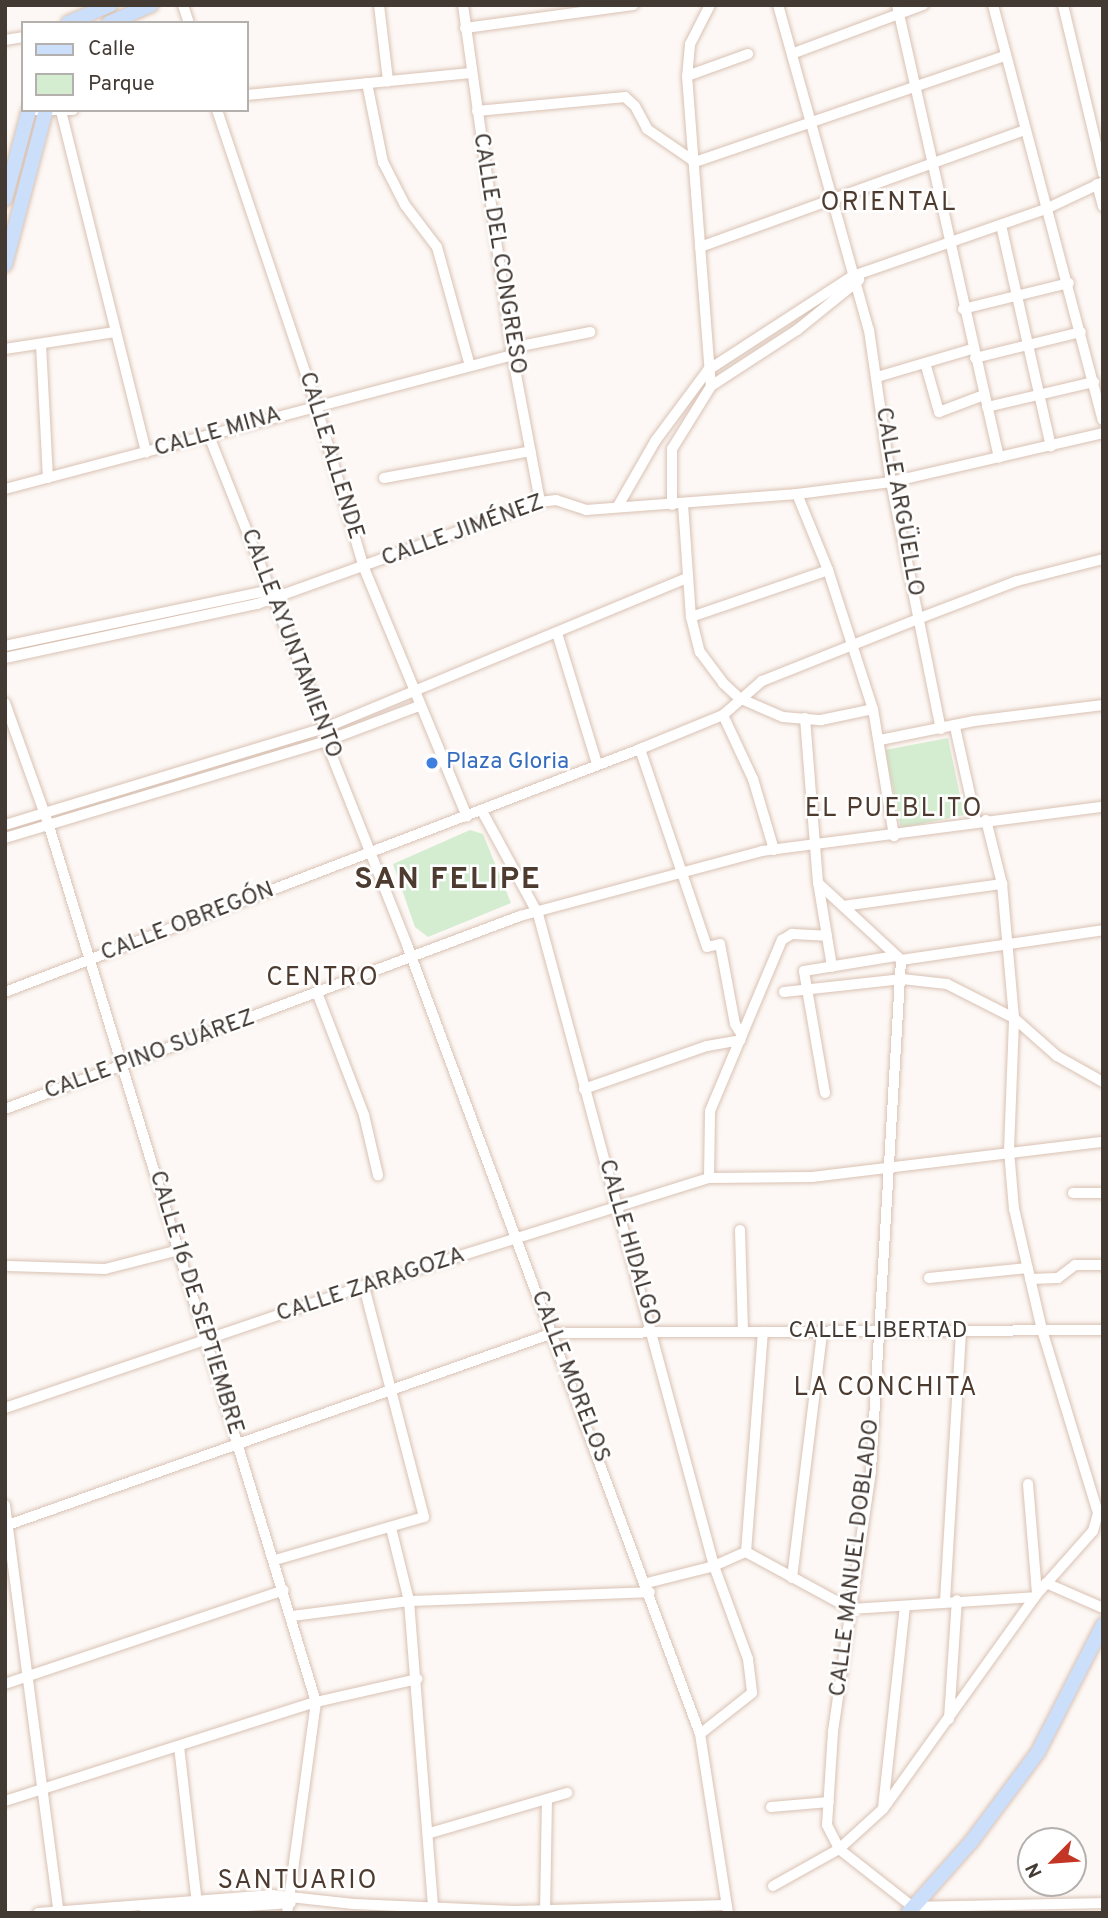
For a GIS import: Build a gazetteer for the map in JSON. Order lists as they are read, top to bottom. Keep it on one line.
{"streets":{"street":["CALLE DEL CONGRESO","CALLE MINA","CALLE ALLENDE","CALLE ARGÜELLO","CALLE JIMÉNEZ","CALLE AYUNTAMIENTO","CALLE OBREGÓN","CALLE PINO SUÁREZ","CALLE HIDALGO","CALLE ZARAGOZA","CALLE 16 DE SEPTIEMBRE","CALLE LIBERTAD","CALLE MORELOS","CALLE MANUEL DOBLADO"]},"crossings":[["CALLE DEL CONGRESO","CALLE MINA"],["CALLE DEL CONGRESO","CALLE JIMÉNEZ"],["CALLE MINA","CALLE ALLENDE"],["CALLE MINA","CALLE AYUNTAMIENTO"],["CALLE ALLENDE","CALLE JIMÉNEZ"],["CALLE ARGÜELLO","CALLE JIMÉNEZ"],["CALLE JIMÉNEZ","CALLE AYUNTAMIENTO"],["CALLE AYUNTAMIENTO","CALLE OBREGÓN"],["CALLE AYUNTAMIENTO","CALLE MORELOS"],["CALLE OBREGÓN","CALLE 16 DE SEPTIEMBRE"],["CALLE OBREGÓN","CALLE MORELOS"],["CALLE PINO SUÁREZ","CALLE HIDALGO"],["CALLE PINO SUÁREZ","CALLE 16 DE SEPTIEMBRE"],["CALLE PINO SUÁREZ","CALLE MORELOS"],["CALLE HIDALGO","CALLE ZARAGOZA"],["CALLE HIDALGO","CALLE LIBERTAD"],["CALLE HIDALGO","CALLE MORELOS"],["CALLE ZARAGOZA","CALLE 16 DE SEPTIEMBRE"],["CALLE ZARAGOZA","CALLE MORELOS"],["CALLE ZARAGOZA","CALLE MANUEL DOBLADO"],["CALLE LIBERTAD","CALLE MORELOS"],["CALLE LIBERTAD","CALLE MANUEL DOBLADO"]],"districts":["ORIENTAL","EL PUEBLITO","SAN FELIPE","CENTRO","LA CONCHITA","SANTUARIO"],"places":["Plaza Gloria"],"legend":["Calle","Parque"],"north":"bottom left"}
